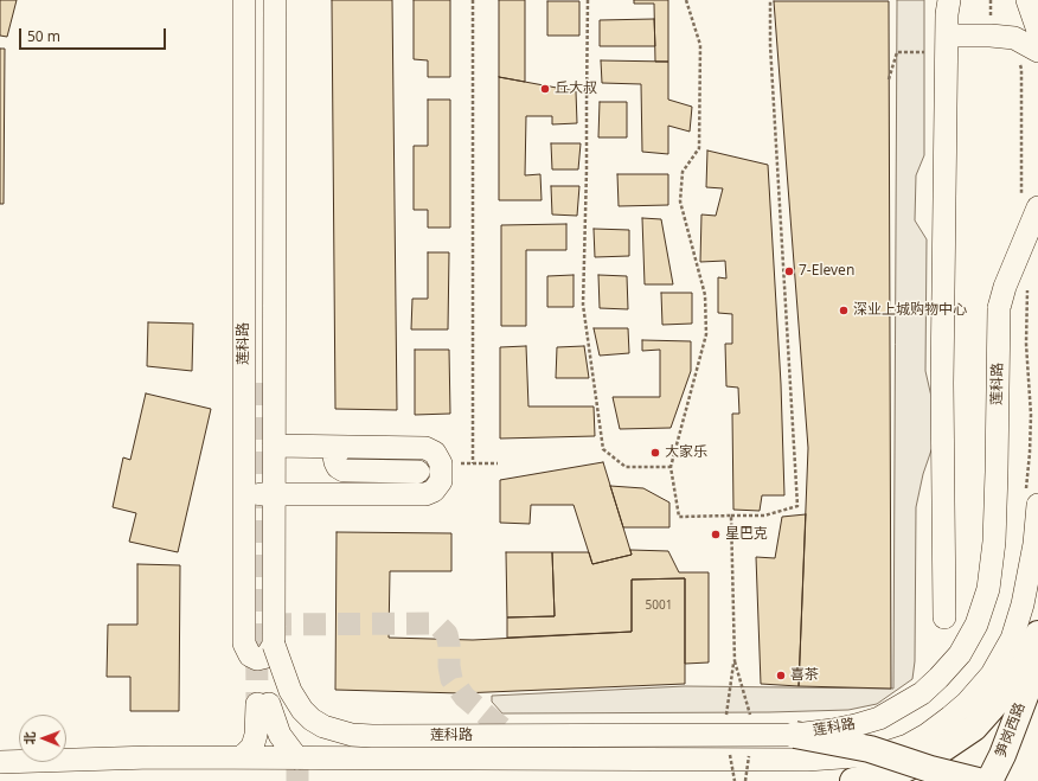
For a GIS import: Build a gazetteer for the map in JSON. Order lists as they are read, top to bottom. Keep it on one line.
{"streets":{"main road":["笋岗西路"],"street":["莲科路"]},"places":["丘大叔","7-Eleven","深业上城购物中心","大家乐","星巴克","喜茶"],"house_numbers":["5001"],"scale_bar":"50 m","north":"left"}
